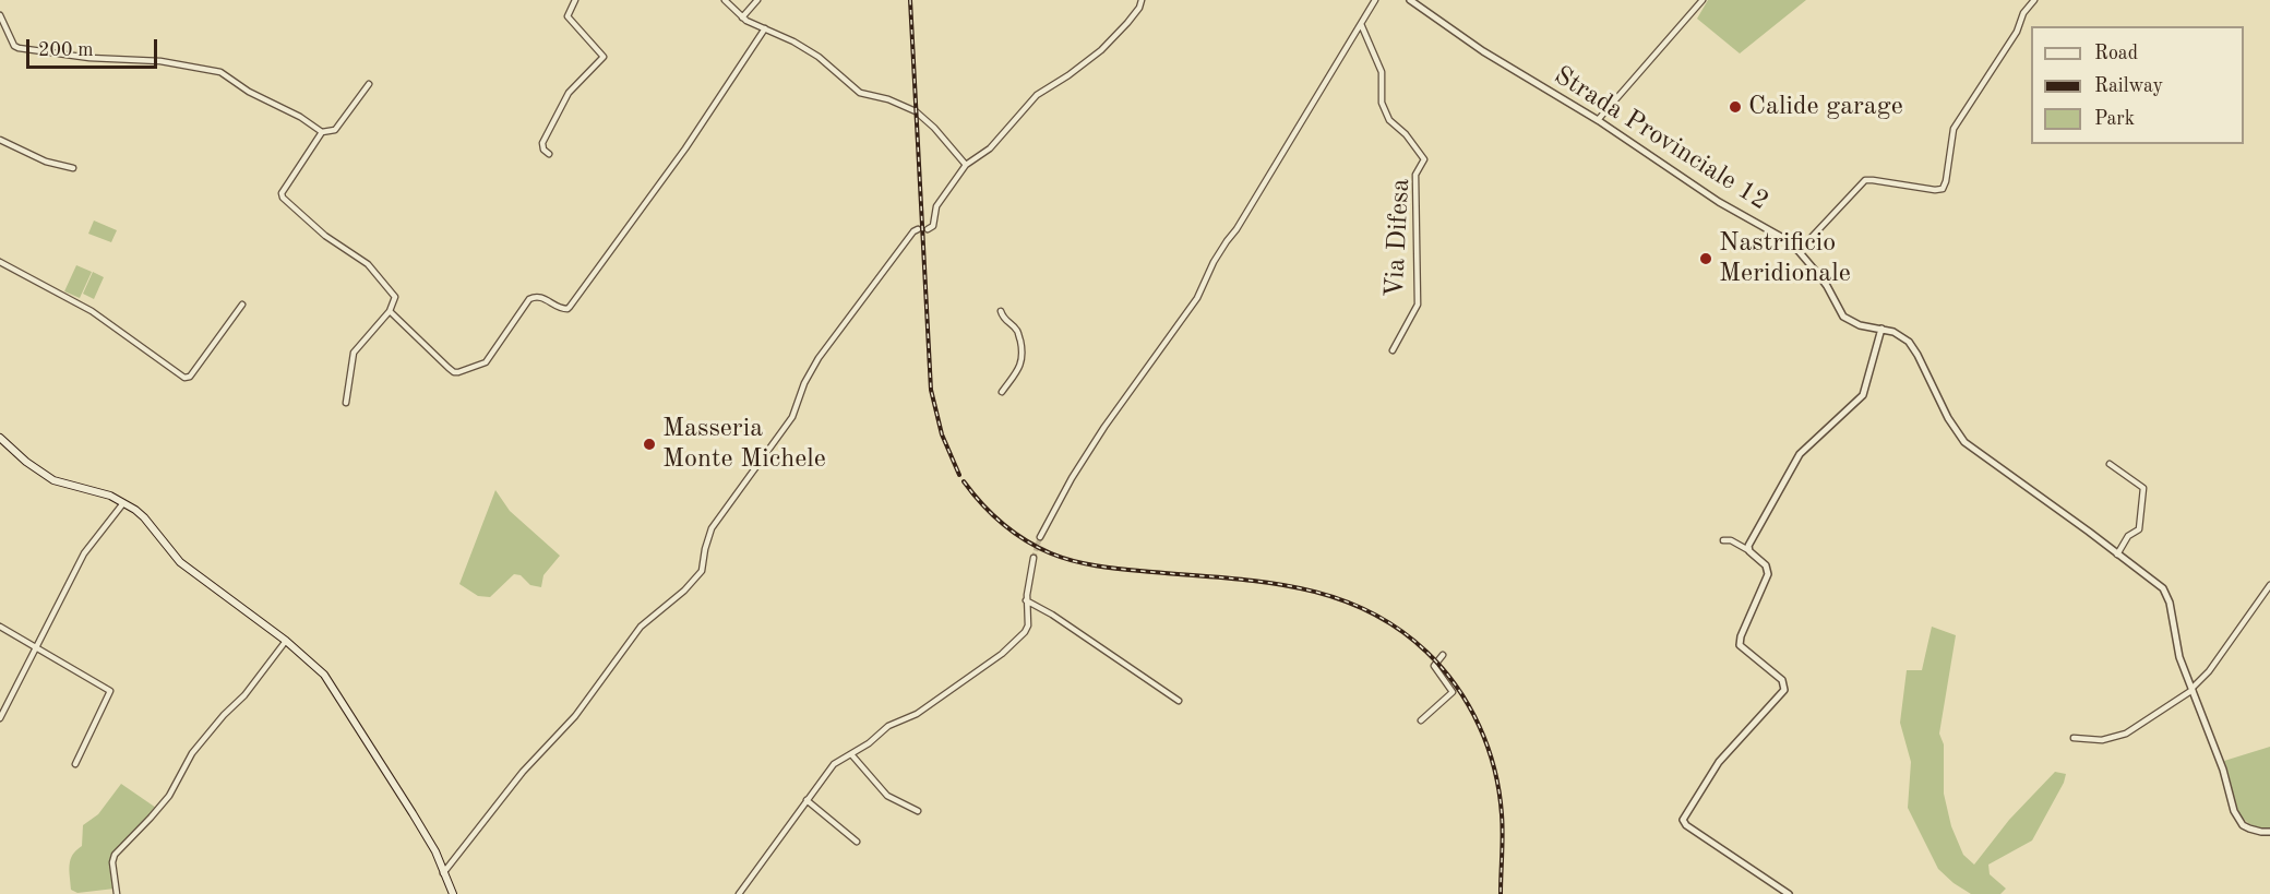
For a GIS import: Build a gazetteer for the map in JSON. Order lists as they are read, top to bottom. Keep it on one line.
{"streets":{"street":["Strada Provinciale 12","Via Difesa"]},"places":["Calide garage","Nastrificio Meridionale","Masseria Monte Michele"],"legend":["Road","Railway","Park"],"scale_bar":"200 m"}
